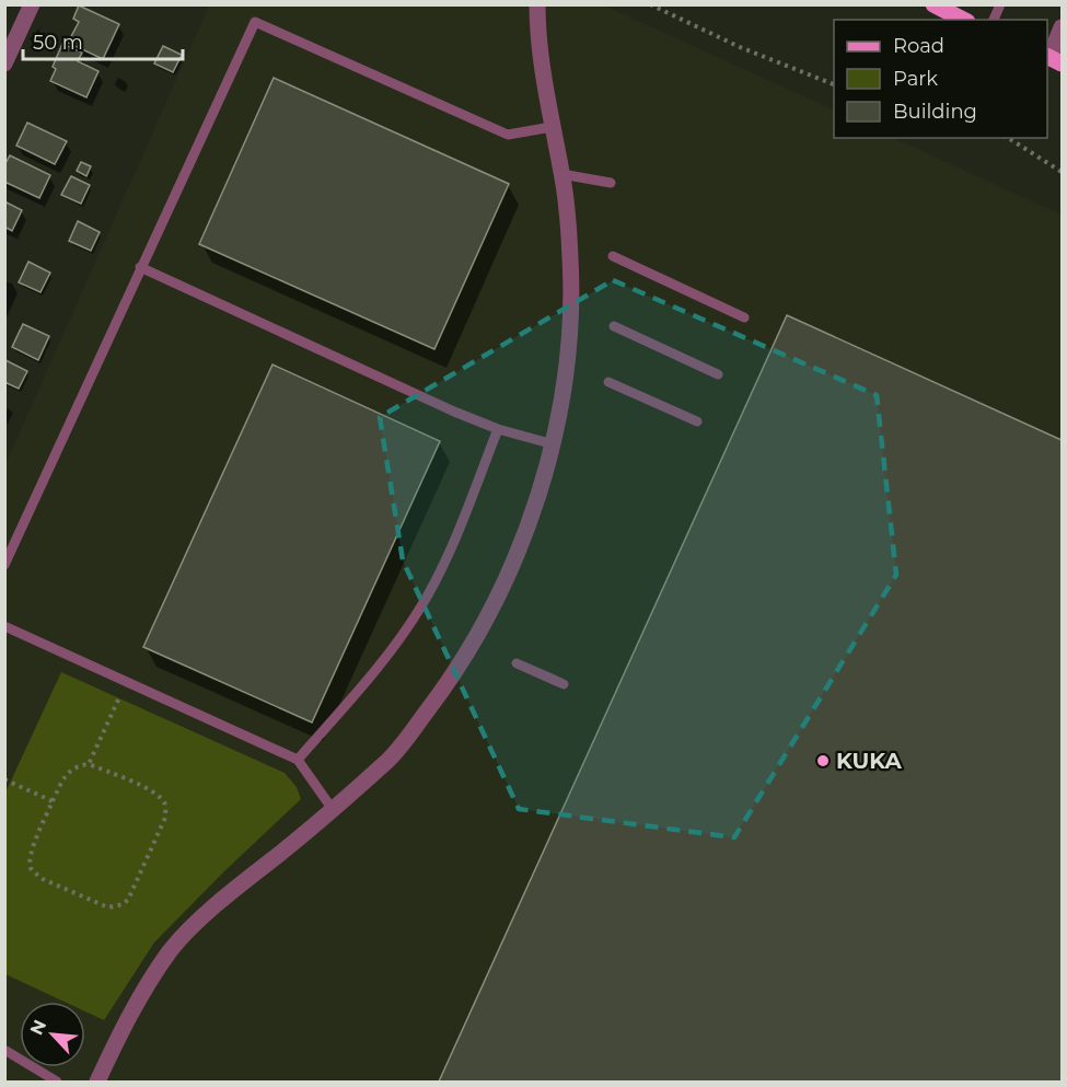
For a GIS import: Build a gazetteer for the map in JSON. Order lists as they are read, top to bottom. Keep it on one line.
{"places":["KUKA"],"legend":["Road","Park","Building"],"scale_bar":"50 m","north":"top left"}
